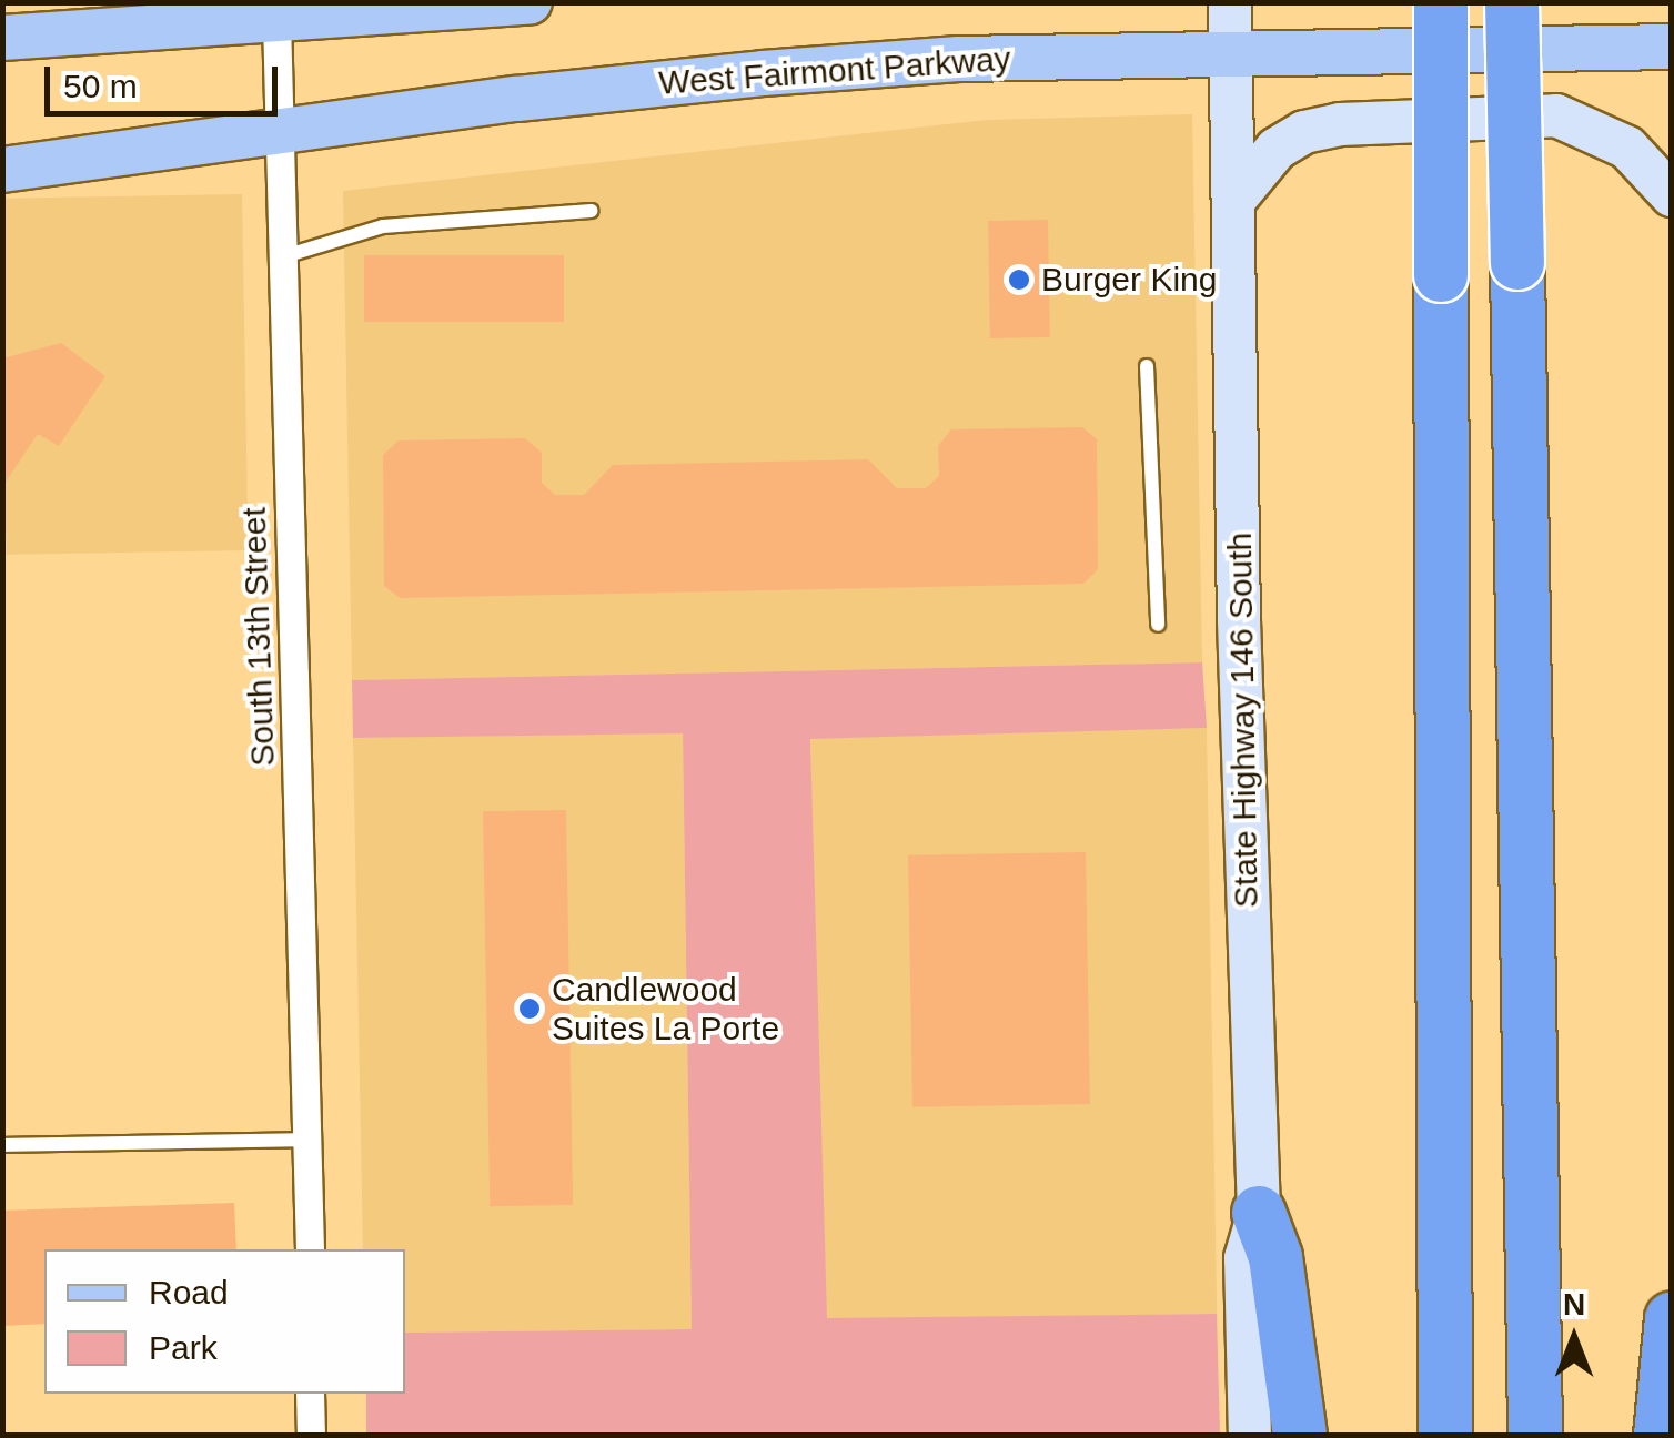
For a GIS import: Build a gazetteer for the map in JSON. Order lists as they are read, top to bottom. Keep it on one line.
{"streets":{"main road":["West Fairmont Parkway","State Highway 146 South"],"street":["South 13th Street"]},"crossings":[["West Fairmont Parkway","South 13th Street"],["West Fairmont Parkway","State Highway 146 South"]],"places":["Burger King","Candlewood Suites La Porte"],"legend":["Road","Park"],"scale_bar":"50 m","north":"top"}
